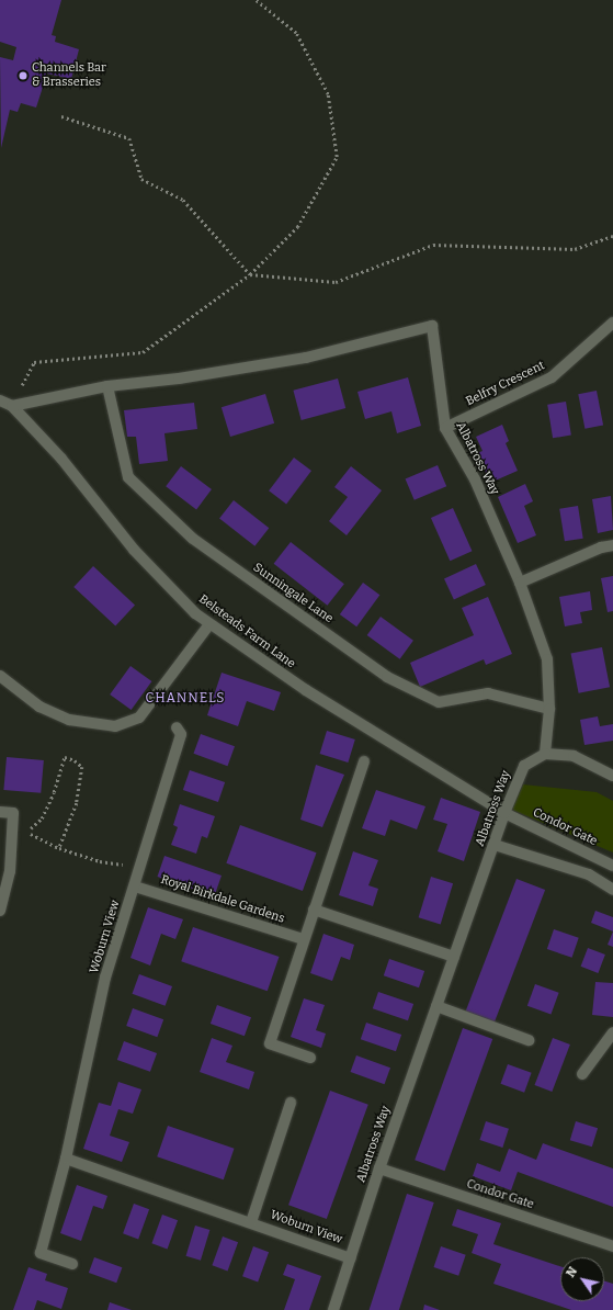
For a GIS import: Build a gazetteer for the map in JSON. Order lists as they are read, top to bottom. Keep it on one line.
{"streets":{"street":["Belfry Crescent","Albatross Way","Sunningale Lane","Belsteads Farm Lane","Condor Gate","Royal Birkdale Gardens","Woburn View"]},"crossings":[["Belfry Crescent","Albatross Way"],["Albatross Way","Sunningale Lane"],["Albatross Way","Belsteads Farm Lane"],["Albatross Way","Condor Gate"],["Albatross Way","Woburn View"],["Belsteads Farm Lane","Condor Gate"],["Royal Birkdale Gardens","Woburn View"]],"districts":["CHANNELS"],"places":["Channels Bar & Brasseries"],"north":"top left"}
